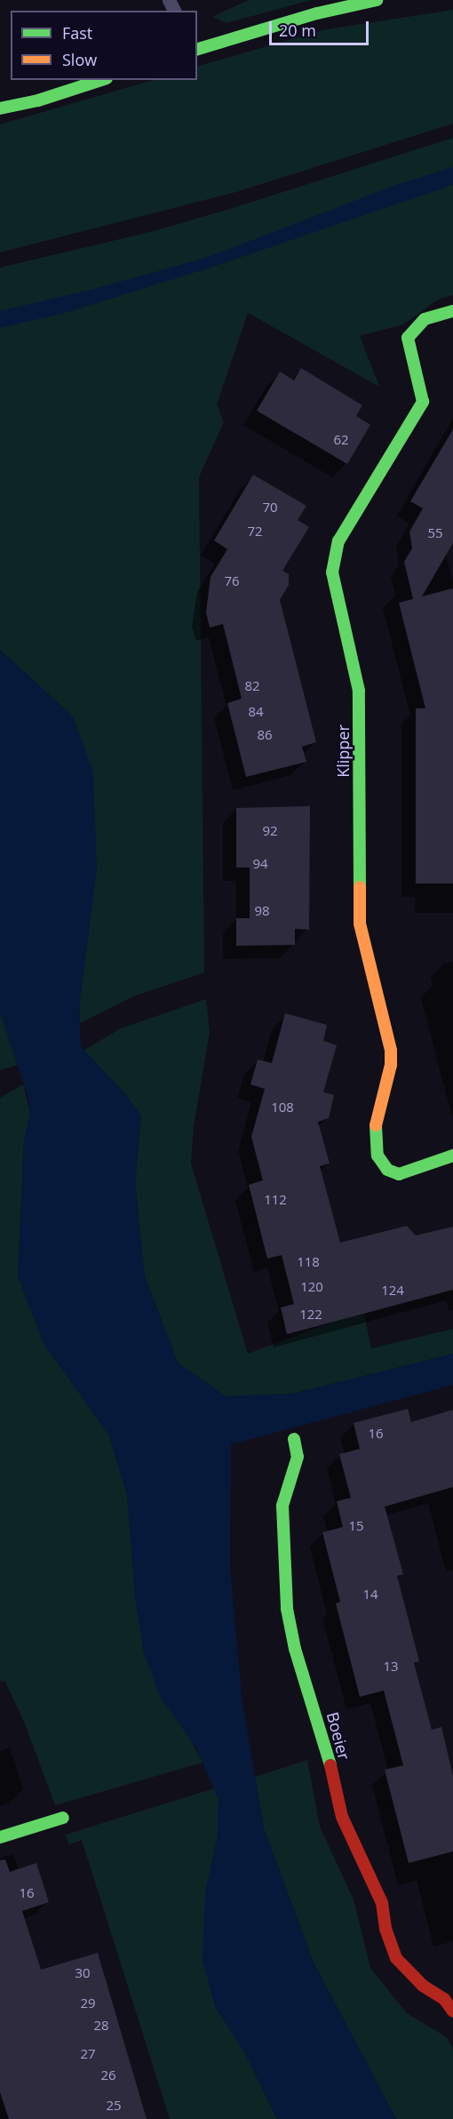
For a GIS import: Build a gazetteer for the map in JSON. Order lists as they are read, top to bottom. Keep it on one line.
{"streets":{"street":["Klipper","Boeier"]},"house_numbers":["62","70","72","55","76","82","84","86","92","94","98","108","112","118","120","124","122","16","15","14","13","16","30","29","28","27","26","25"],"legend":["Fast","Slow"],"scale_bar":"20 m"}
